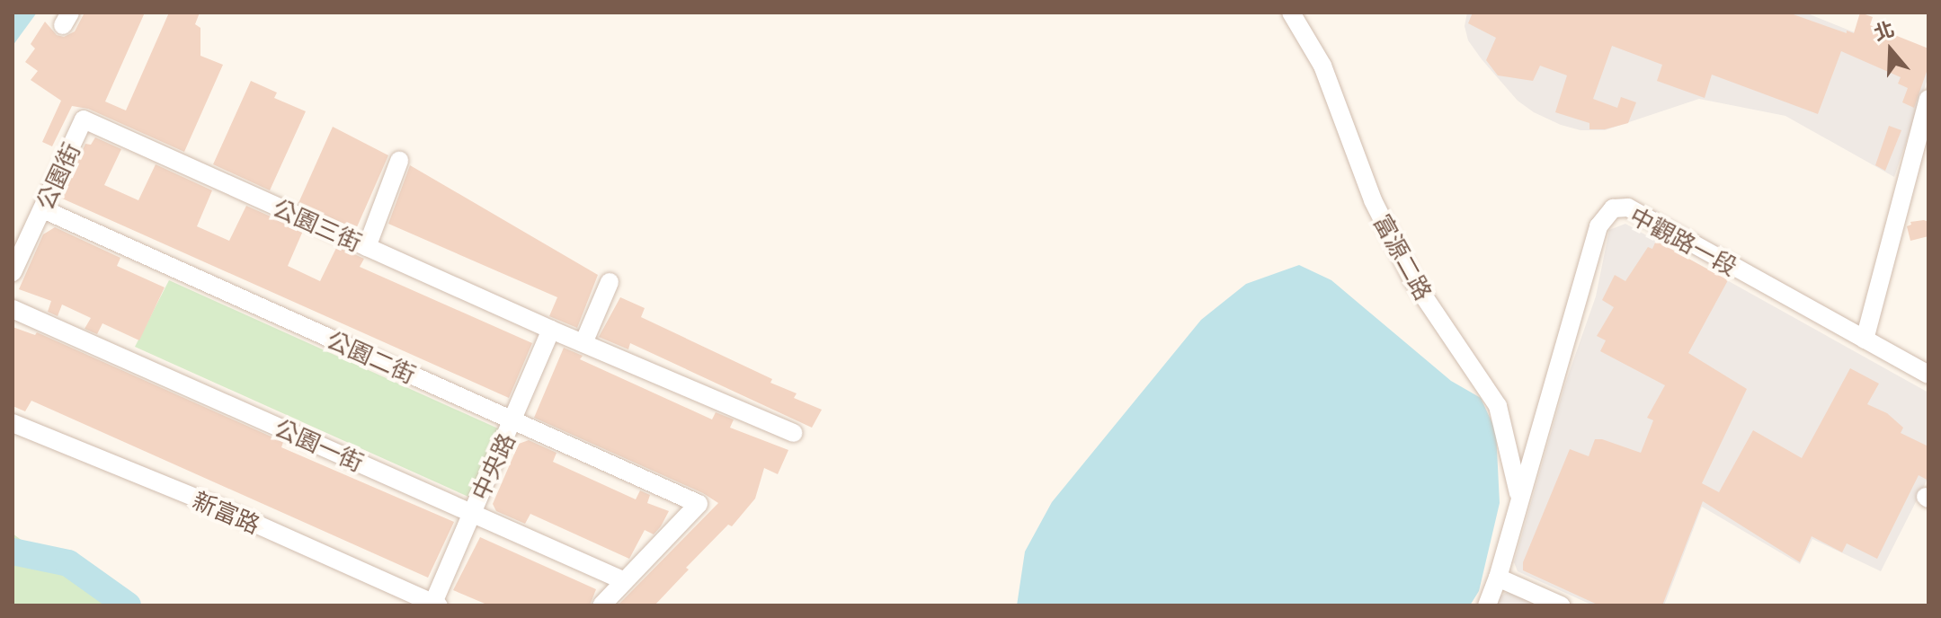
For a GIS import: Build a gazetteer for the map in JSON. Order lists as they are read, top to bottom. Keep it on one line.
{"streets":{"street":["公園街","公園三街","中觀路一段","富源二路","公園二街","公園一街","中央路","新富路"]},"crossings":[["公園街","公園三街"],["公園街","公園二街"],["公園三街","中央路"],["中觀路一段","富源二路"],["公園二街","公園一街"],["公園二街","中央路"],["公園一街","中央路"],["中央路","新富路"]],"north":"top"}
